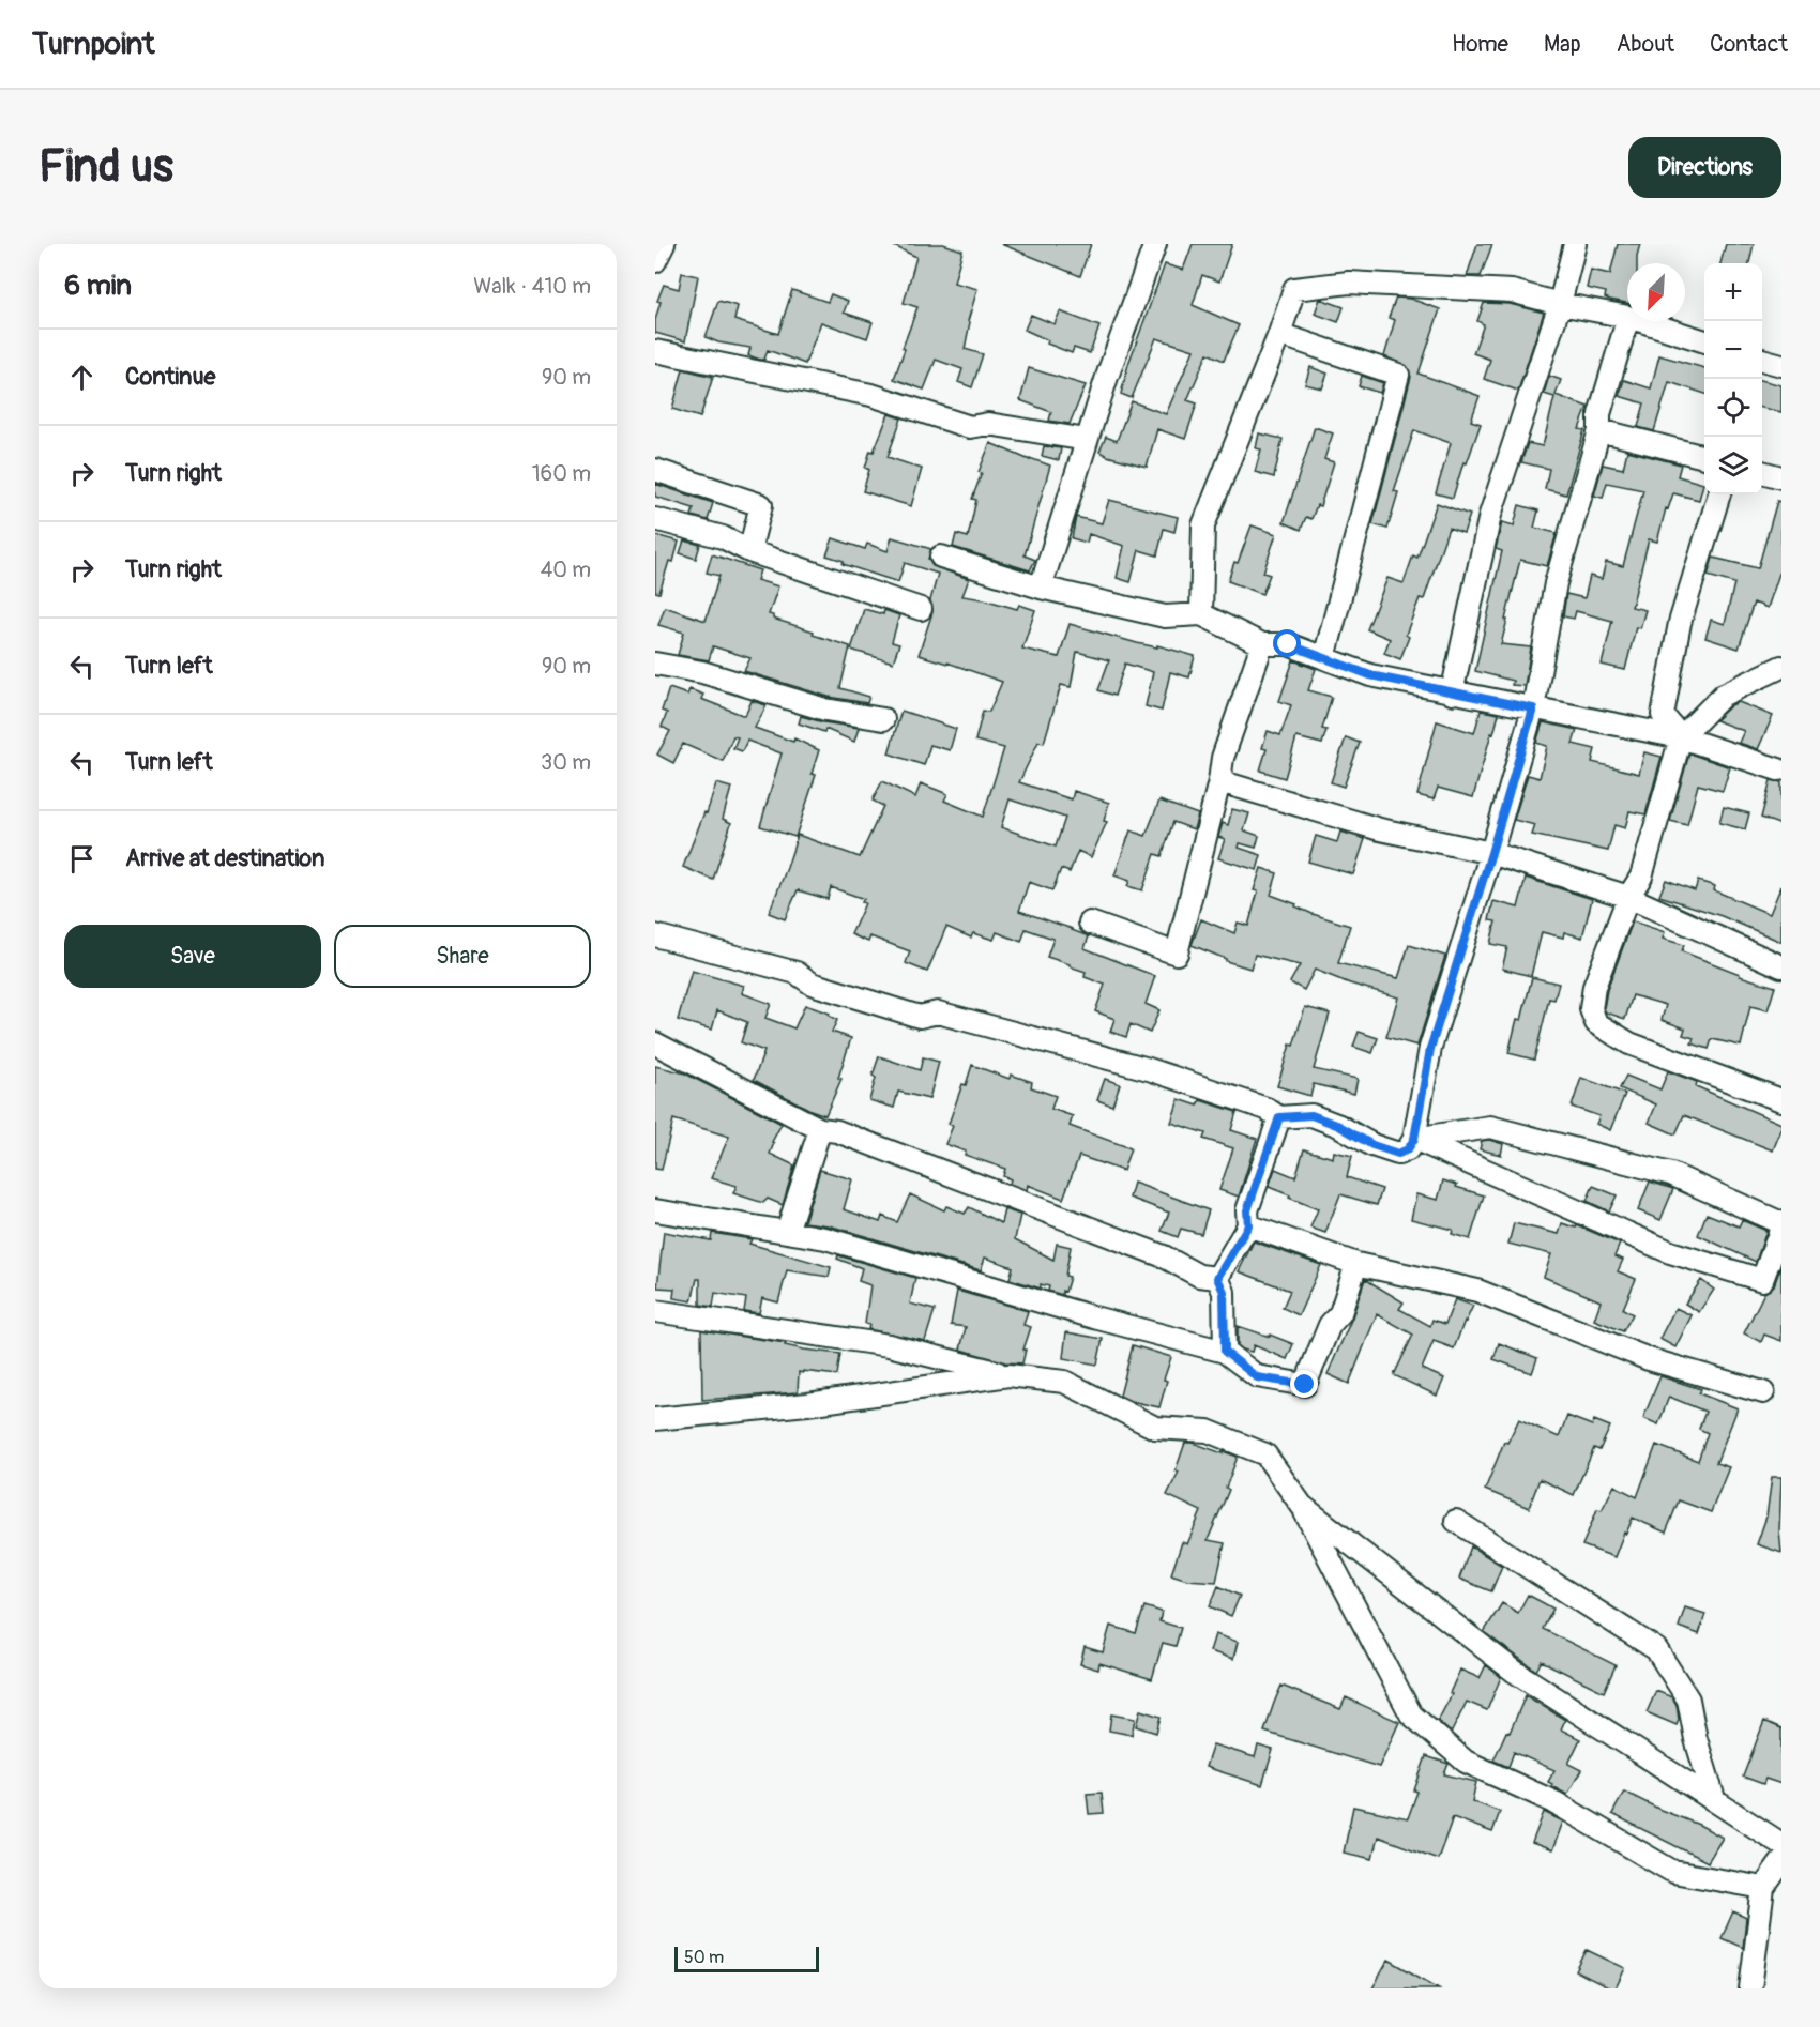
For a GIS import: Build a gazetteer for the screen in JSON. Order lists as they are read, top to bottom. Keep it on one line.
{"scale_bar":"50 m","north":"bottom left","page":{"header":"Turnpoint","nav":["Home","Map","About","Contact"],"buttons":["Directions",["Save","Share"]],"title":"Find us","heading":["6 min","Walk · 410 m"],"map_buttons":["+","−"],"list":[["Continue","90 m"],["Turn right","160 m"],["Turn right","40 m"],["Turn left","90 m"],["Turn left","30 m"],"Arrive at destination"],"scale":"50 m"}}
